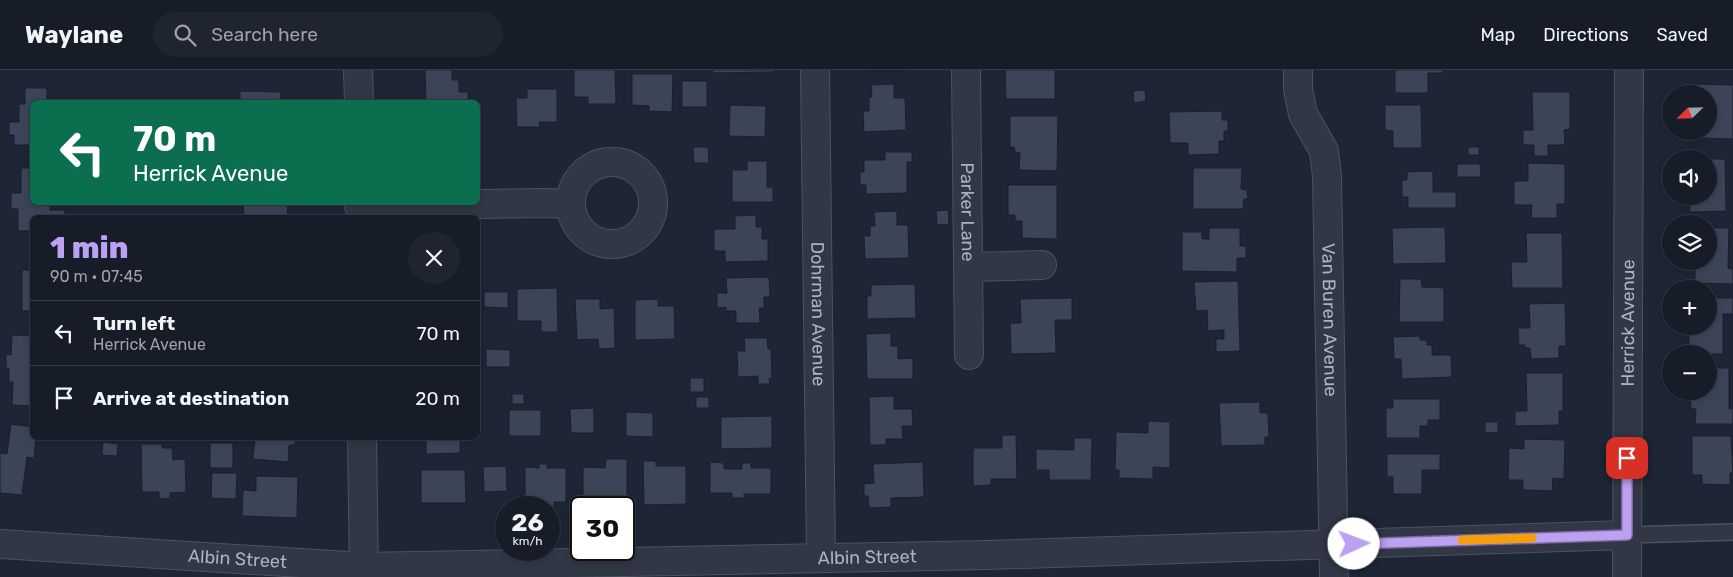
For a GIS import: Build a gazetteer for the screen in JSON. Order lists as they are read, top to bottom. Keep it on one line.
{"streets":{"street":["Parker Lane","Dohrman Avenue","Van Buren Avenue","Herrick Avenue","Albin Street"]},"crossings":[["Dohrman Avenue","Albin Street"],["Van Buren Avenue","Albin Street"],["Herrick Avenue","Albin Street"]],"north":"bottom left","page":{"header":"Waylane","search":"Search here","nav":["Map","Directions","Saved"],"map_buttons":["+","−"],"turn":["70 m","Herrick Avenue"],"heading":["1 min","90 m · 07:45"],"list":[{"name":"Turn left","note":"Herrick Avenue","value":"70 m"},{"name":"Arrive at destination","value":"20 m"}],"speed":"26 km/h","limit":"30"}}
